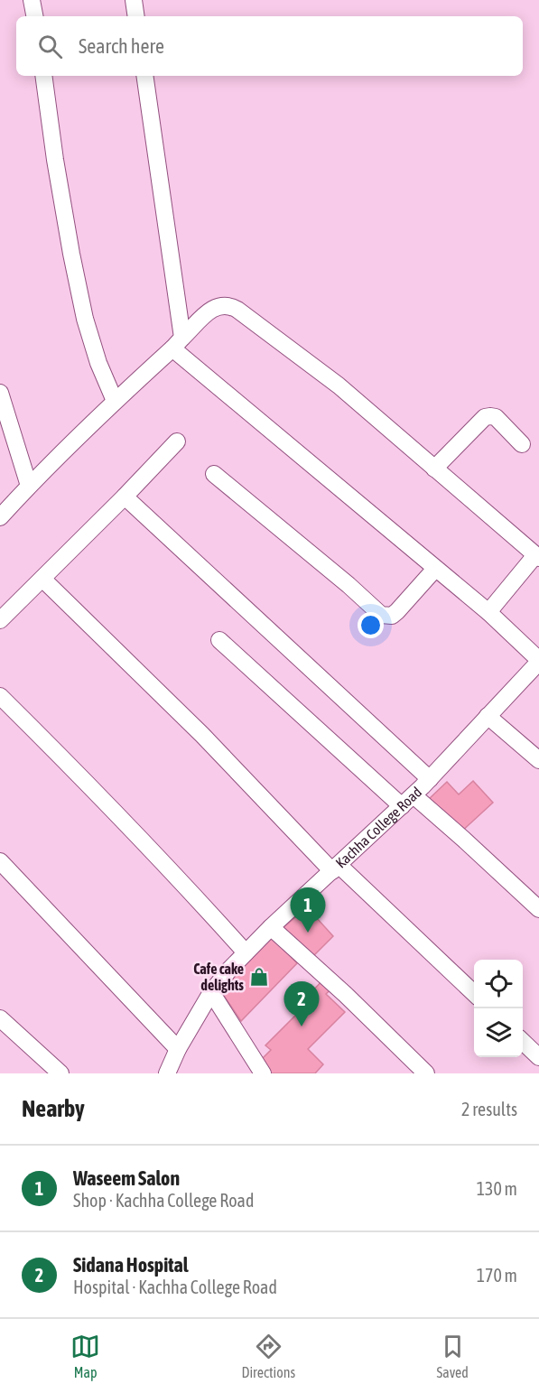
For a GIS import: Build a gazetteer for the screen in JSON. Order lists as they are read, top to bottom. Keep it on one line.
{"streets":{"street":["Kachha College Road"]},"places":{"shop":["Cafe cake delights"]},"page":{"search":"Search here","pins":["1","2"],"heading":["Nearby","2 results"],"list":[{"mark":"1","name":"Waseem Salon","note":"Shop · Kachha College Road","value":"130 m"},{"mark":"2","name":"Sidana Hospital","note":"Hospital · Kachha College Road","value":"170 m"}],"nav":["Map","Directions","Saved"]}}
